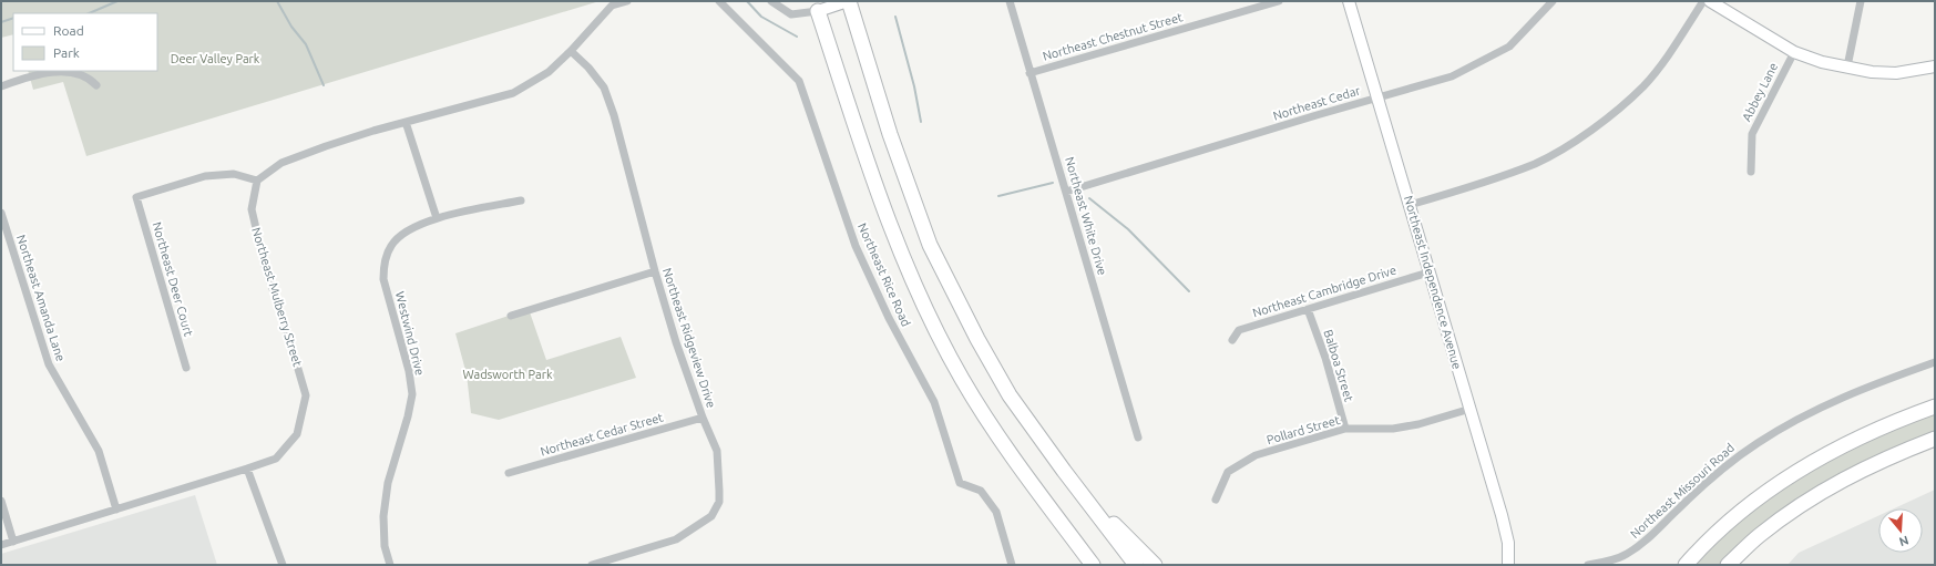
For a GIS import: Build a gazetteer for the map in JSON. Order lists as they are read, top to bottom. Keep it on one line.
{"streets":{"street":["Northeast Chestnut Street","Abbey Lane","Northeast Cedar","Northeast White Drive","Northeast Rice Road","Northeast Deer Court","Northeast Independence Avenue","Northeast Cambridge Drive","Northeast Mulberry Street","Northeast Amanda Lane","Westwind Drive","Northeast Ridgeview Drive","Balboa Street","Pollard Street","Northeast Cedar Street","Northeast Missouri Road"]},"crossings":[["Northeast Chestnut Street","Northeast White Drive"],["Northeast Cedar","Northeast White Drive"],["Northeast Cedar","Northeast Independence Avenue"],["Northeast Deer Court","Northeast Mulberry Street"],["Northeast Independence Avenue","Northeast Cambridge Drive"],["Northeast Independence Avenue","Pollard Street"],["Northeast Cambridge Drive","Balboa Street"],["Northeast Mulberry Street","Northeast Amanda Lane"],["Northeast Ridgeview Drive","Northeast Cedar Street"],["Balboa Street","Pollard Street"]],"parks":["Deer Valley Park","Wadsworth Park"],"legend":["Road","Park"],"north":"bottom"}
